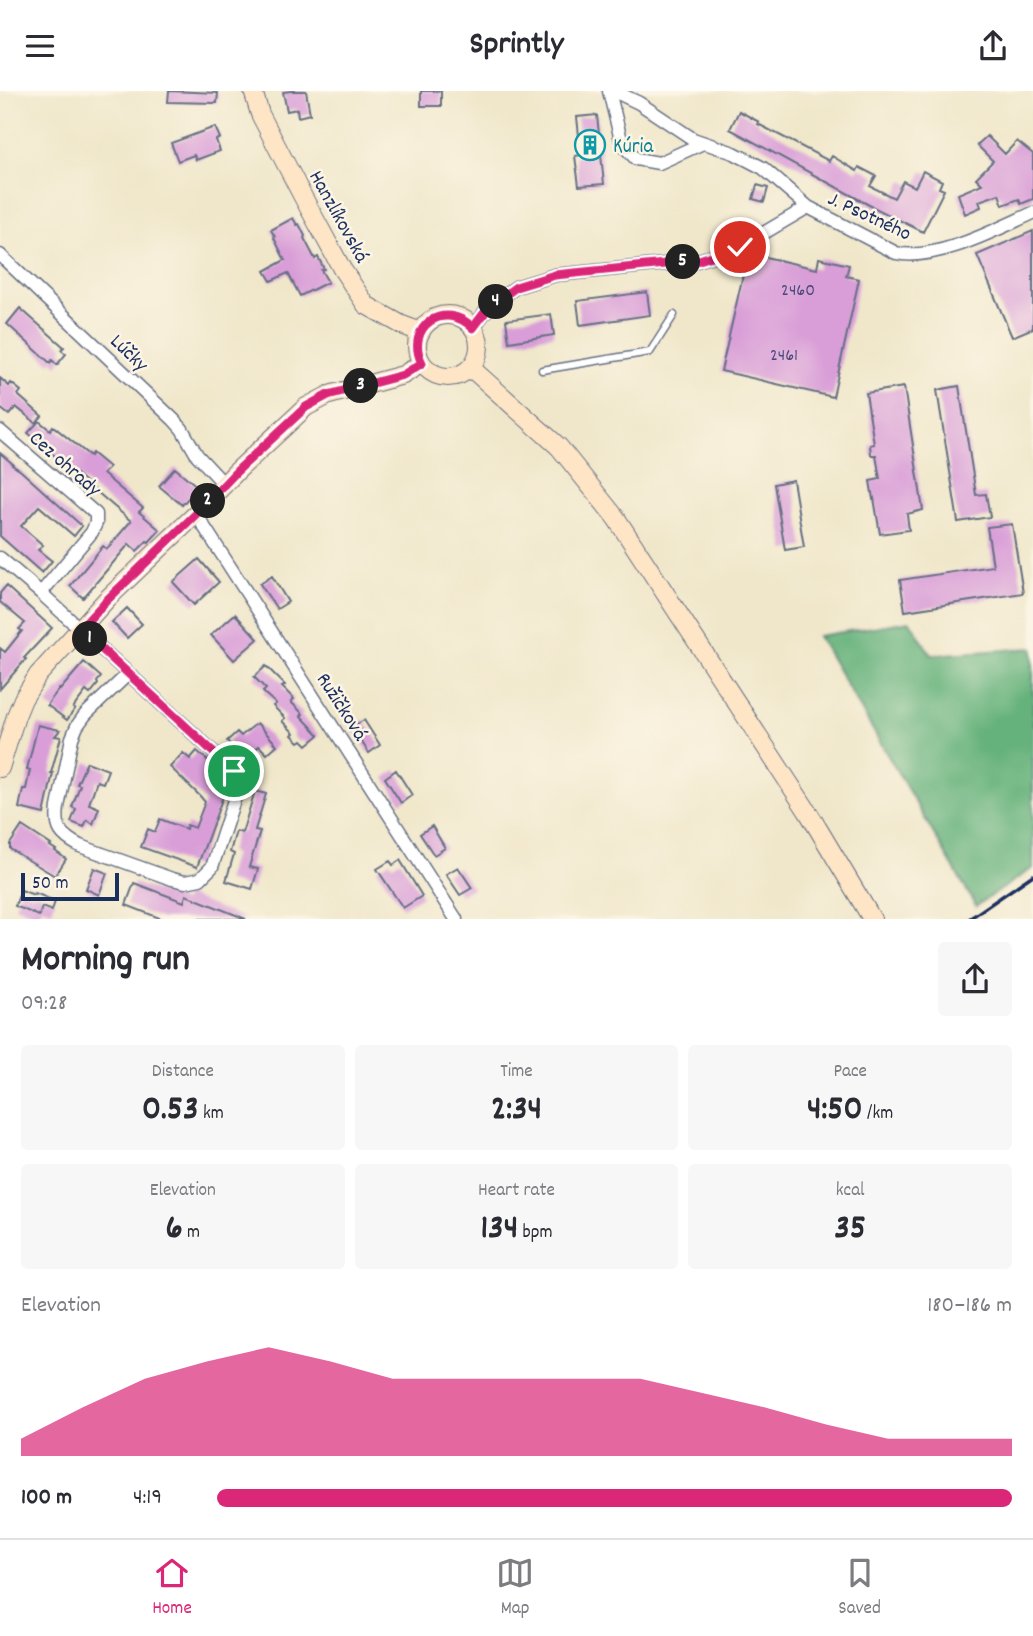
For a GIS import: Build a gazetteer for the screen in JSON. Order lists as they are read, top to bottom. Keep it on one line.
{"streets":{"street":["J. Psotného","Hanzlíkovská","Lúčky","Cez ohrady","Ružičková"]},"places":{"building":["Kúria"]},"house_numbers":["2460","2461"],"scale_bar":"50 m","page":{"header":"Sprintly","pins":["5","4","3","2","1"],"scale":"50 m","heading":["Morning run","09:28"],"stats":[["Distance","0.53 km"],["Time","2:34"],["Pace","4:50 /km"],["Elevation","6 m"],["Heart rate","134 bpm"],["kcal","35"]],"chart":["Elevation","180–186 m"],"list":[{"name":"100 m","note":"4:19"}],"tabs":["Home","Map","Saved"]}}
